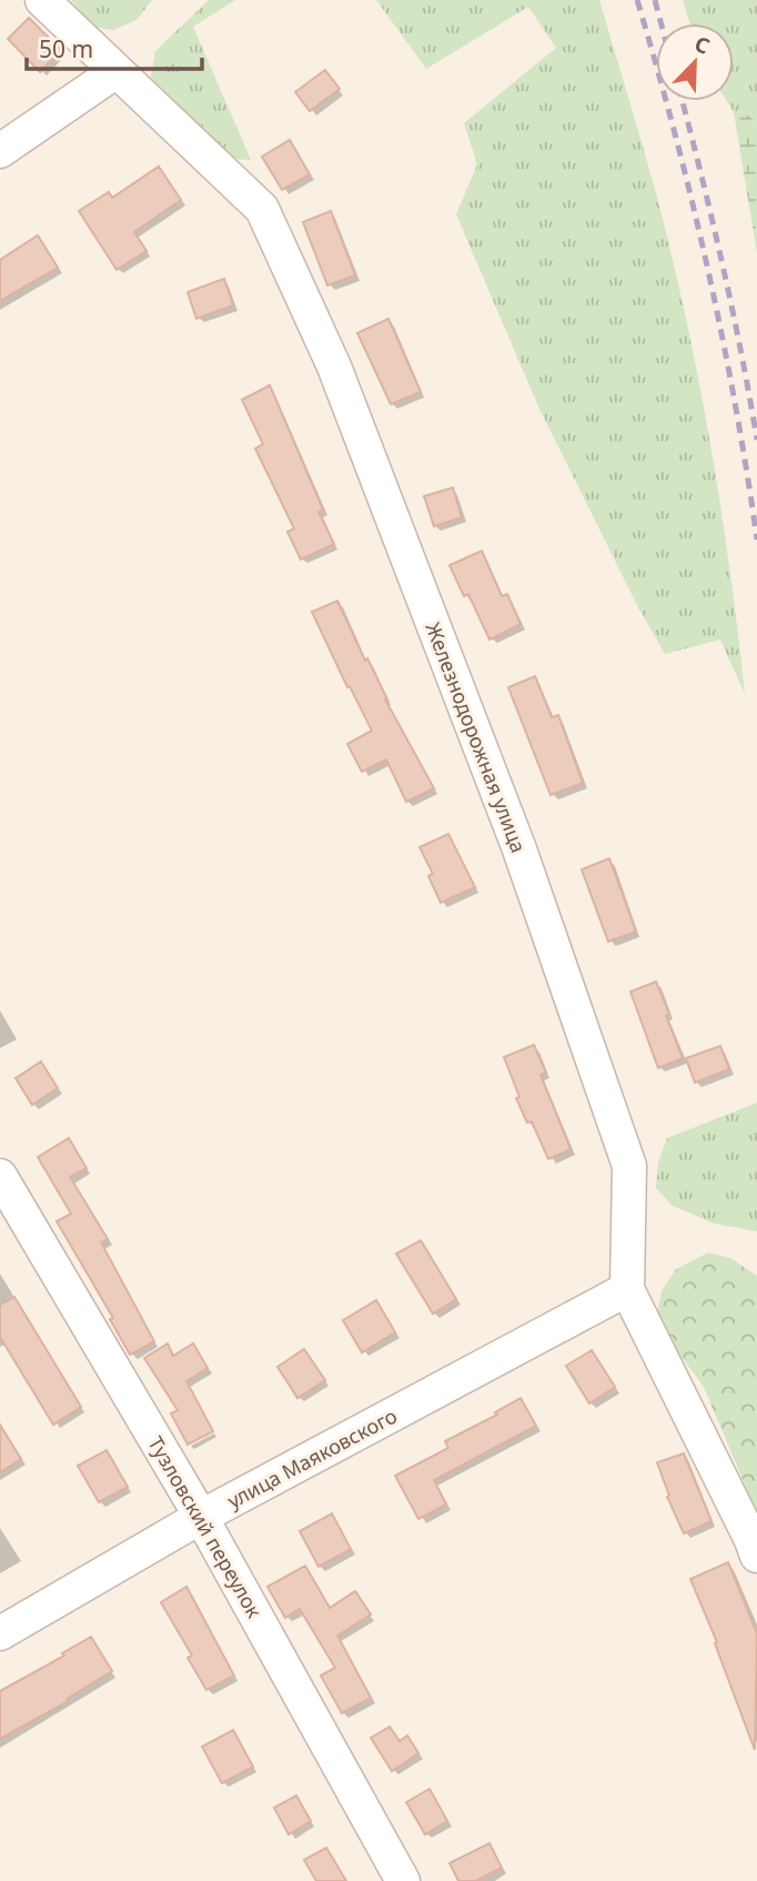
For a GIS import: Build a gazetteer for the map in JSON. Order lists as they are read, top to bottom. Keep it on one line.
{"streets":{"street":["Железнодорожная улица","улица Маяковского","Тузловский переулок"]},"crossings":[["Железнодорожная улица","улица Маяковского"],["улица Маяковского","Тузловский переулок"]],"scale_bar":"50 m","north":"top right"}
